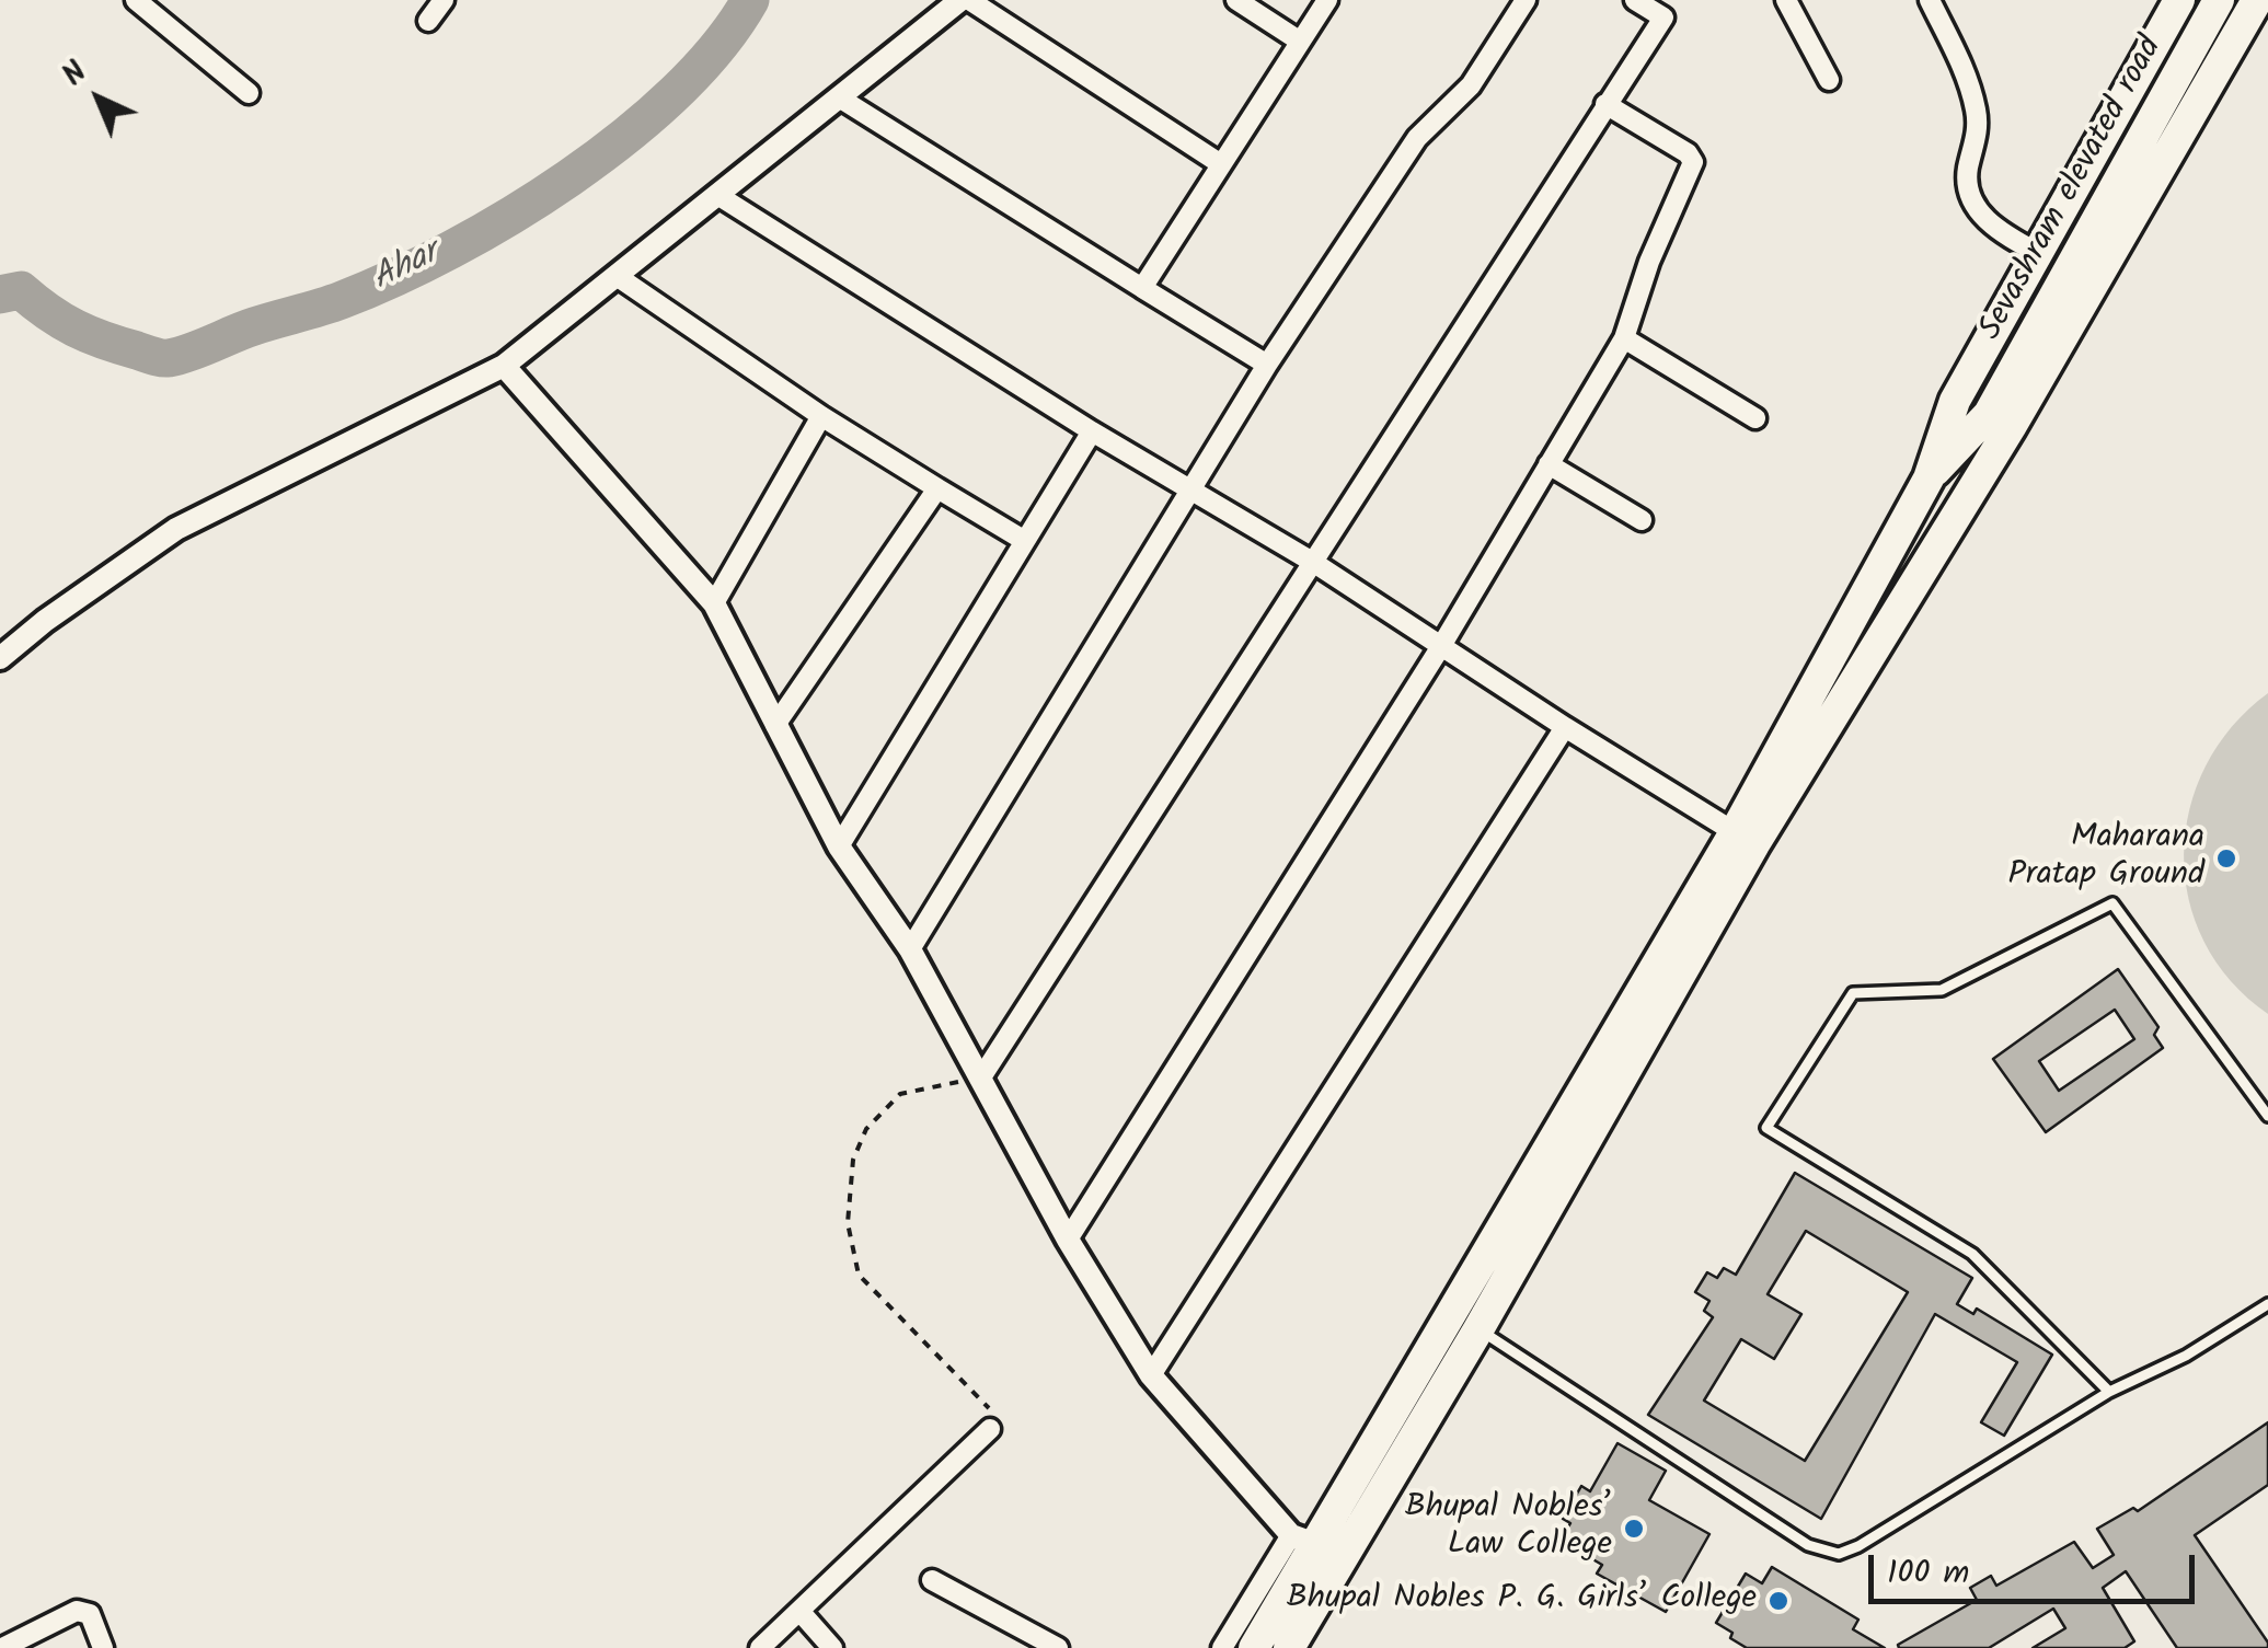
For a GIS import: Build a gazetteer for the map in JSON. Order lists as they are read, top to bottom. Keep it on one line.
{"streets":{"highway":["Sevashram elevated road"]},"water":["Ahar"],"places":["Maharana Pratap Ground","Bhupal Nobles’ Law College","Bhupal Nobles P. G. Girls’ College"],"scale_bar":"100 m","north":"top left"}
